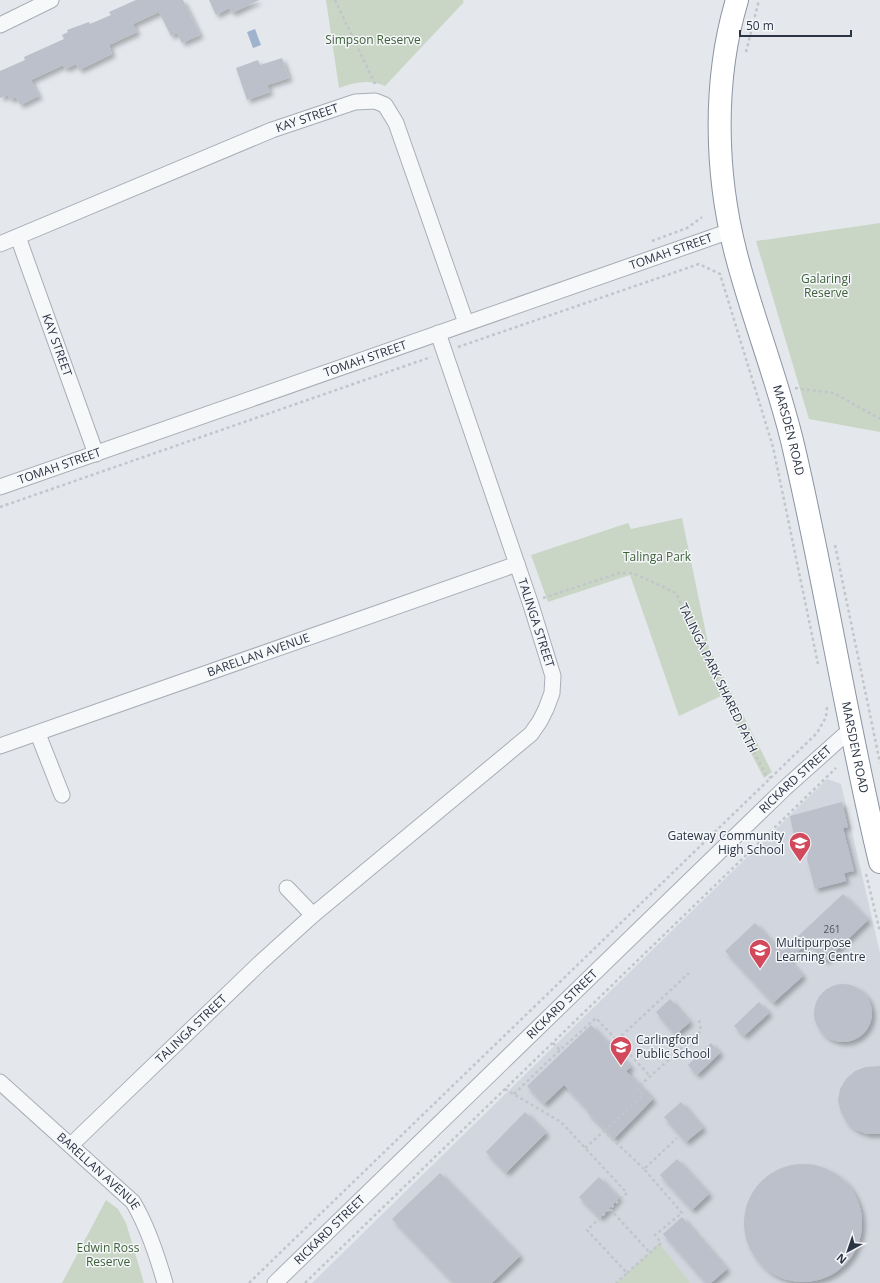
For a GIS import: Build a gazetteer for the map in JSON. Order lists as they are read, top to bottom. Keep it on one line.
{"streets":{"highway":["MARSDEN ROAD"],"street":["KAY STREET","TOMAH STREET","TALINGA STREET","BARELLAN AVENUE","RICKARD STREET"],"path":["TALINGA PARK SHARED PATH"]},"crossings":[["KAY STREET","TOMAH STREET"],["TOMAH STREET","MARSDEN ROAD"],["TOMAH STREET","TALINGA STREET"],["MARSDEN ROAD","RICKARD STREET"],["TALINGA STREET","BARELLAN AVENUE"],["TALINGA PARK SHARED PATH","RICKARD STREET"]],"parks":["Simpson Reserve","Galaringi Reserve","Talinga Park","Edwin Ross Reserve"],"places":{"school or university":["Gateway Community High School","Multipurpose Learning Centre","Carlingford Public School"]},"house_numbers":["261"],"scale_bar":"50 m","north":"bottom left"}
